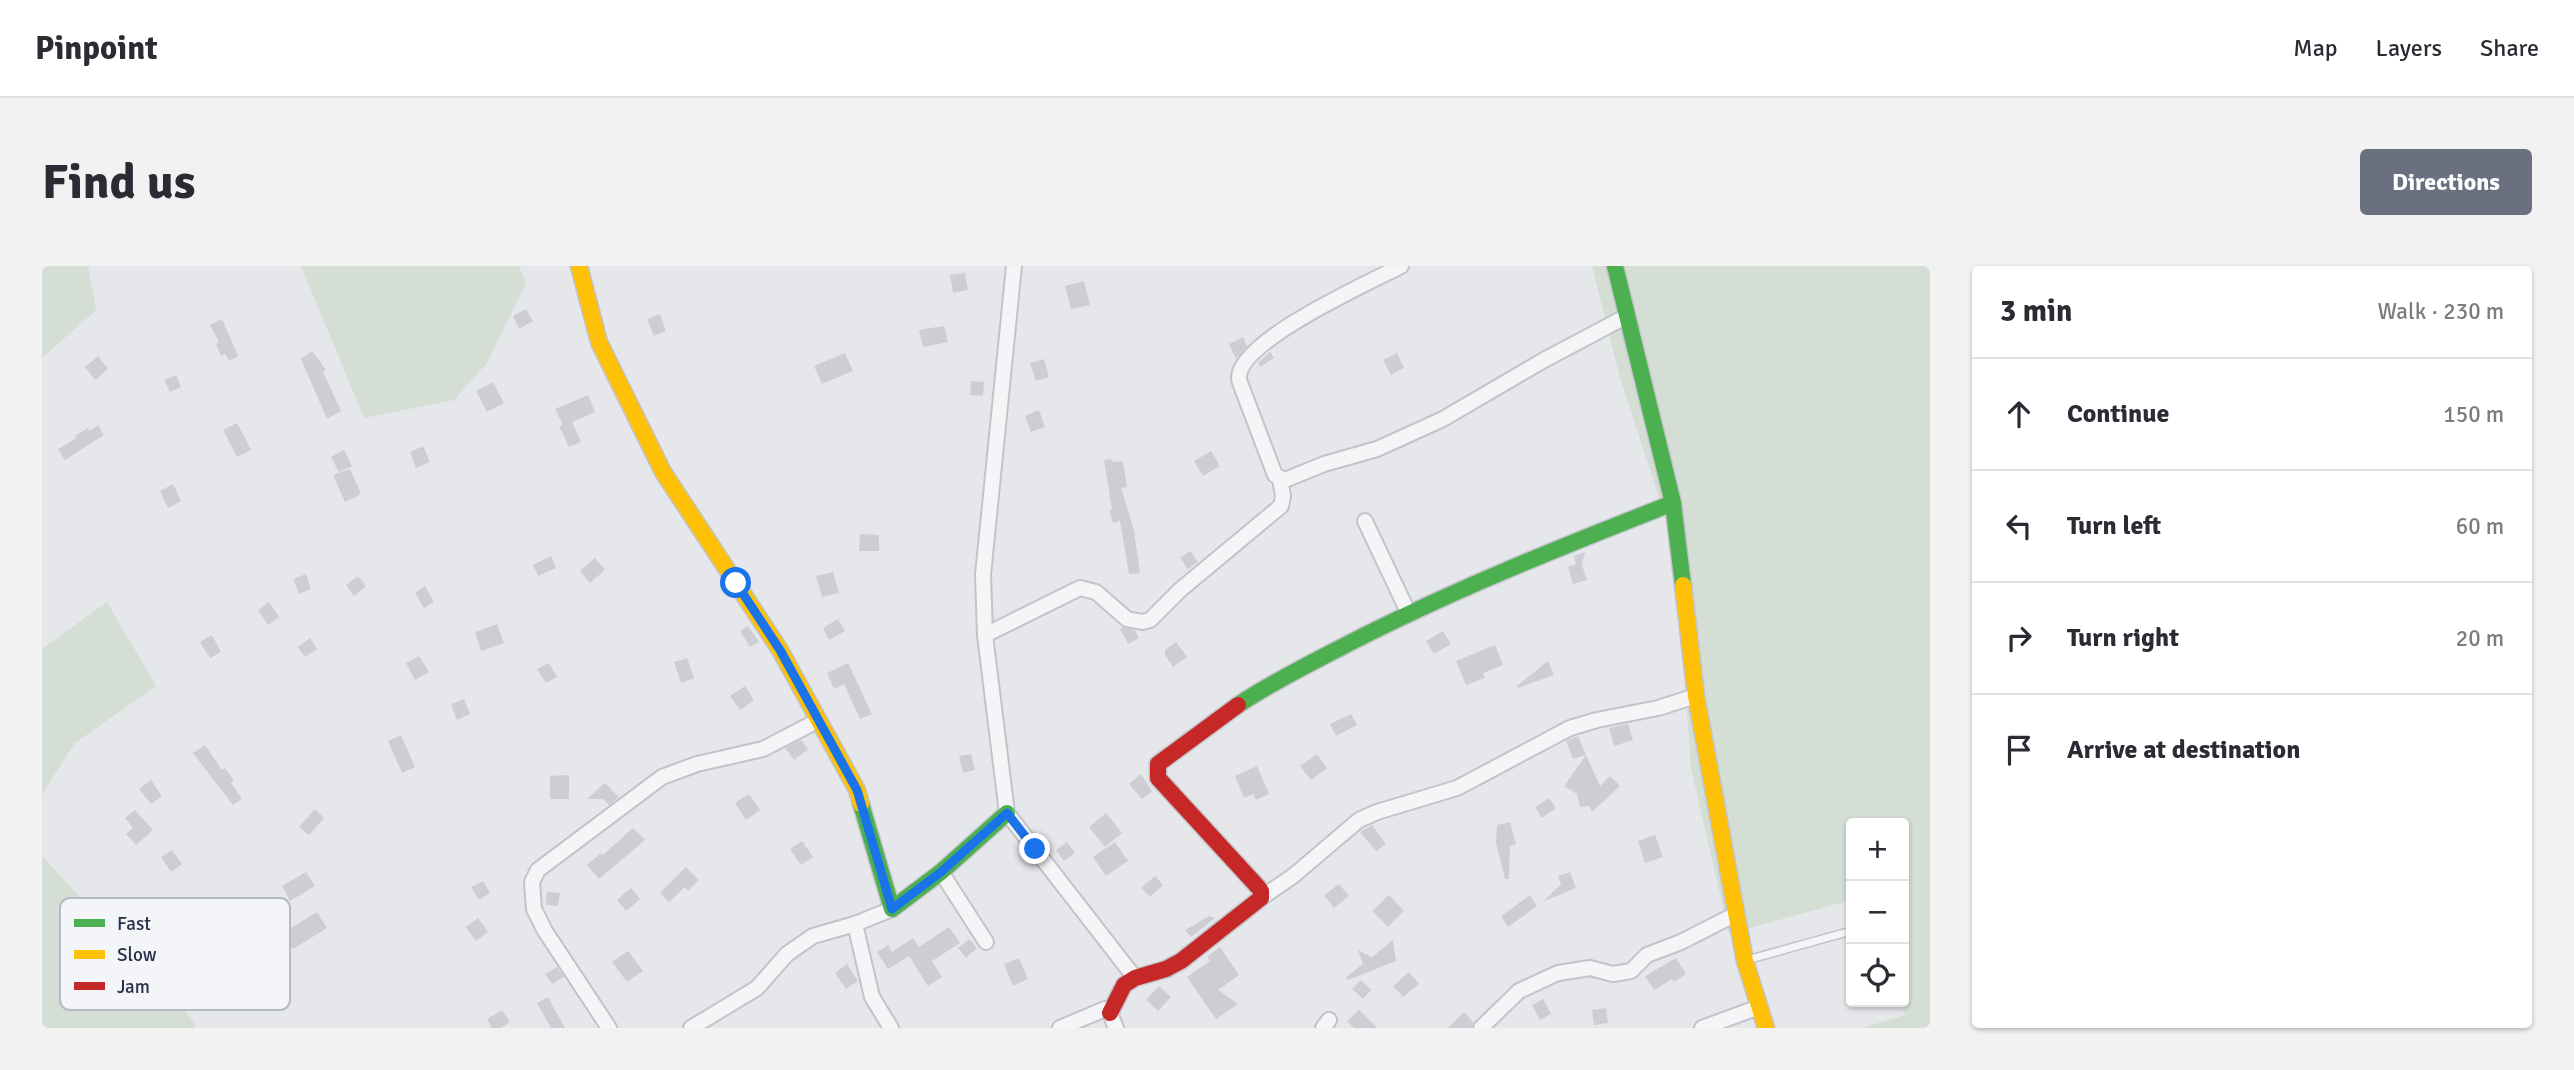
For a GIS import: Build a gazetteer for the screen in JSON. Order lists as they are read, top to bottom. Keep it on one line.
{"legend":["Fast","Slow","Jam"],"page":{"header":"Pinpoint","nav":["Map","Layers","Share"],"buttons":"Directions","title":"Find us","heading":["3 min","Walk · 230 m"],"list":[["Continue","150 m"],["Turn left","60 m"],["Turn right","20 m"],"Arrive at destination"],"map_buttons":["+","−"]}}
